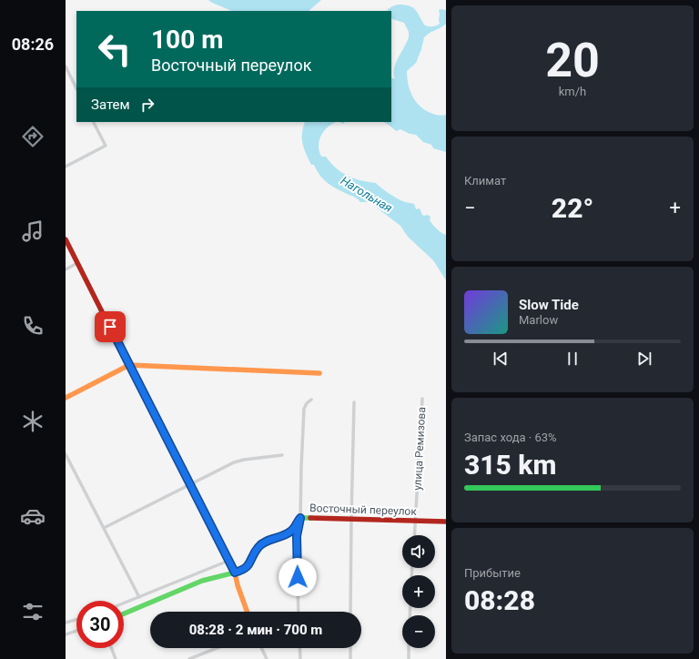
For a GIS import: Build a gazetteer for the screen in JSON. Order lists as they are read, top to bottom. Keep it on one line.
{"streets":{"street":["улица Ремизова","Восточный переулок"]},"crossings":[["улица Ремизова","Восточный переулок"]],"water":["Нагольная"],"page":{"tabs":"08:26","tile":[["20","km/h"],"Климат",["Запас хода · 63%","315 km"],["Прибытие","08:28"]],"turn":["100 m","Восточный переулок"],"then":"Затем","heat":["−","22°","+"],"song":["Slow Tide","Marlow"],"map_buttons":["+","−"],"limit":"30","trip":"08:28 · 2 мин · 700 m"}}
